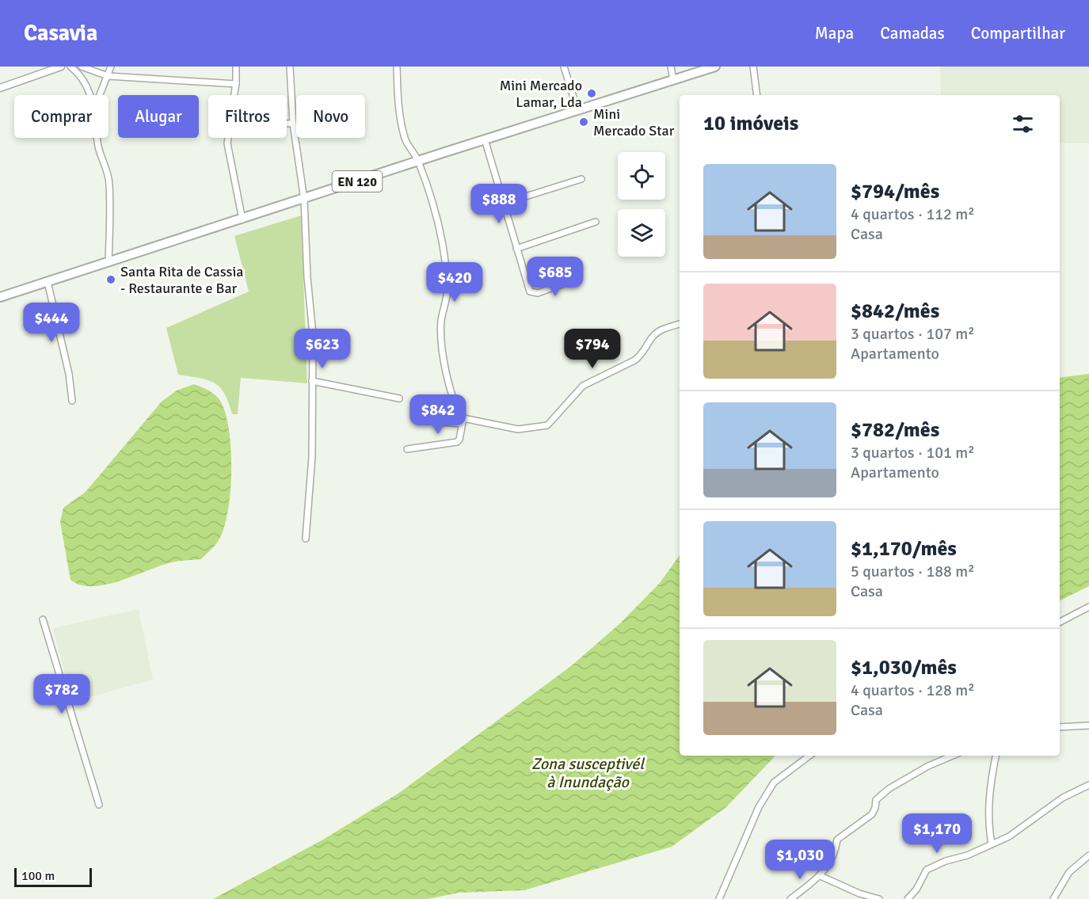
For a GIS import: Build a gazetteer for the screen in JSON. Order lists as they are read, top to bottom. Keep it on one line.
{"streets":{"main road":["EN 120"]},"water":["Zona susceptivél à Inundação"],"places":["Mini Mercado Lamar, Lda","Mini Mercado Star","Santa Rita de Cassia - Restaurante e Bar"],"scale_bar":"100 m","page":{"header":"Casavia","nav":["Mapa","Camadas","Compartilhar"],"chip":["Comprar","Alugar","Filtros","Novo"],"heading":"10 imóveis","list":[{"name":"$794/mês","note":"4 quartos · 112 m² · Casa"},{"name":"$842/mês","note":"3 quartos · 107 m² · Apartamento"},{"name":"$782/mês","note":"3 quartos · 101 m² · Apartamento"},{"name":"$1,170/mês","note":"5 quartos · 188 m² · Casa"},{"name":"$1,030/mês","note":"4 quartos · 128 m² · Casa"}],"price":["$888","$685","$420","$444","$623","$794","$842","$782","$1,170","$1,030"],"scale":"100 m"}}
